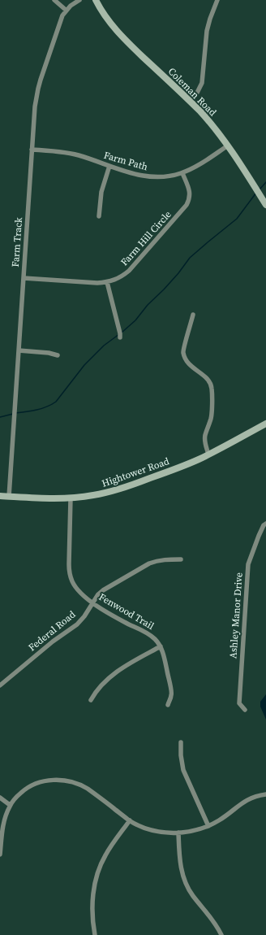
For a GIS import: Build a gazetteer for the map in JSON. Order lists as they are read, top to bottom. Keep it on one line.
{"streets":{"street":["Coleman Road","Farm Path","Farm Hill Circle","Farm Track","Hightower Road","Fenwood Trail","Ashley Manor Drive","Federal Road"]},"crossings":[["Coleman Road","Farm Path"],["Farm Path","Farm Hill Circle"],["Farm Path","Farm Track"],["Farm Hill Circle","Farm Track"],["Farm Track","Hightower Road"],["Hightower Road","Fenwood Trail"],["Fenwood Trail","Federal Road"]]}
